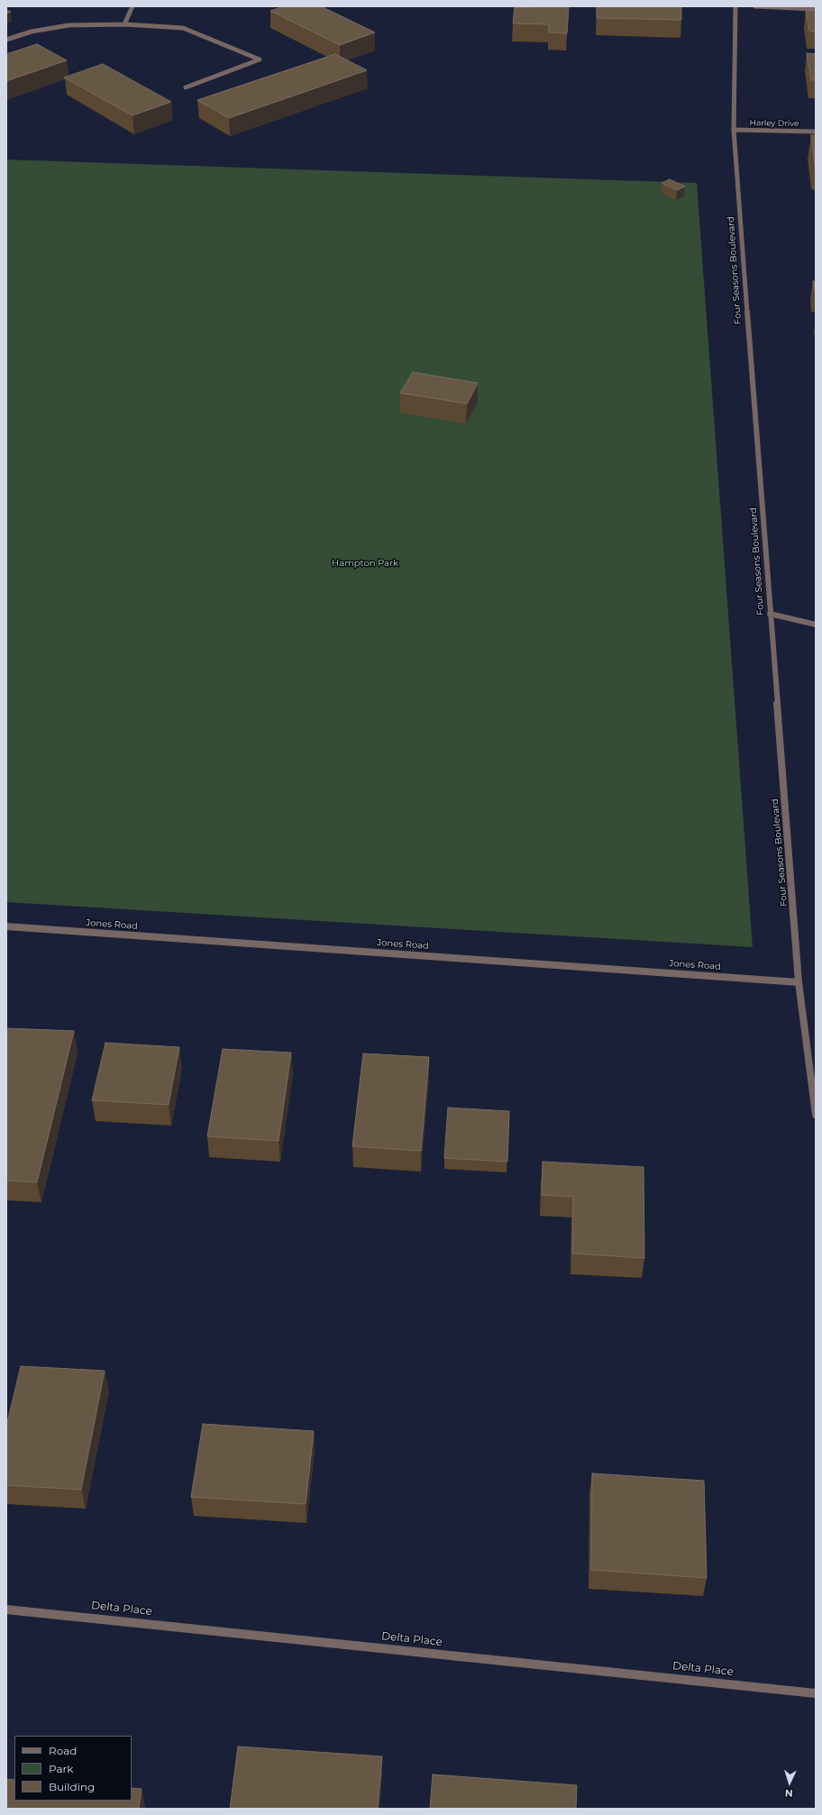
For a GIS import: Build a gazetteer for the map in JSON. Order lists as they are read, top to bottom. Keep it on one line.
{"streets":{"street":["Harley Drive","Four Seasons Boulevard","Jones Road","Delta Place"]},"crossings":[["Harley Drive","Four Seasons Boulevard"],["Four Seasons Boulevard","Jones Road"]],"parks":["Hampton Park"],"legend":["Road","Park","Building"],"north":"bottom"}
